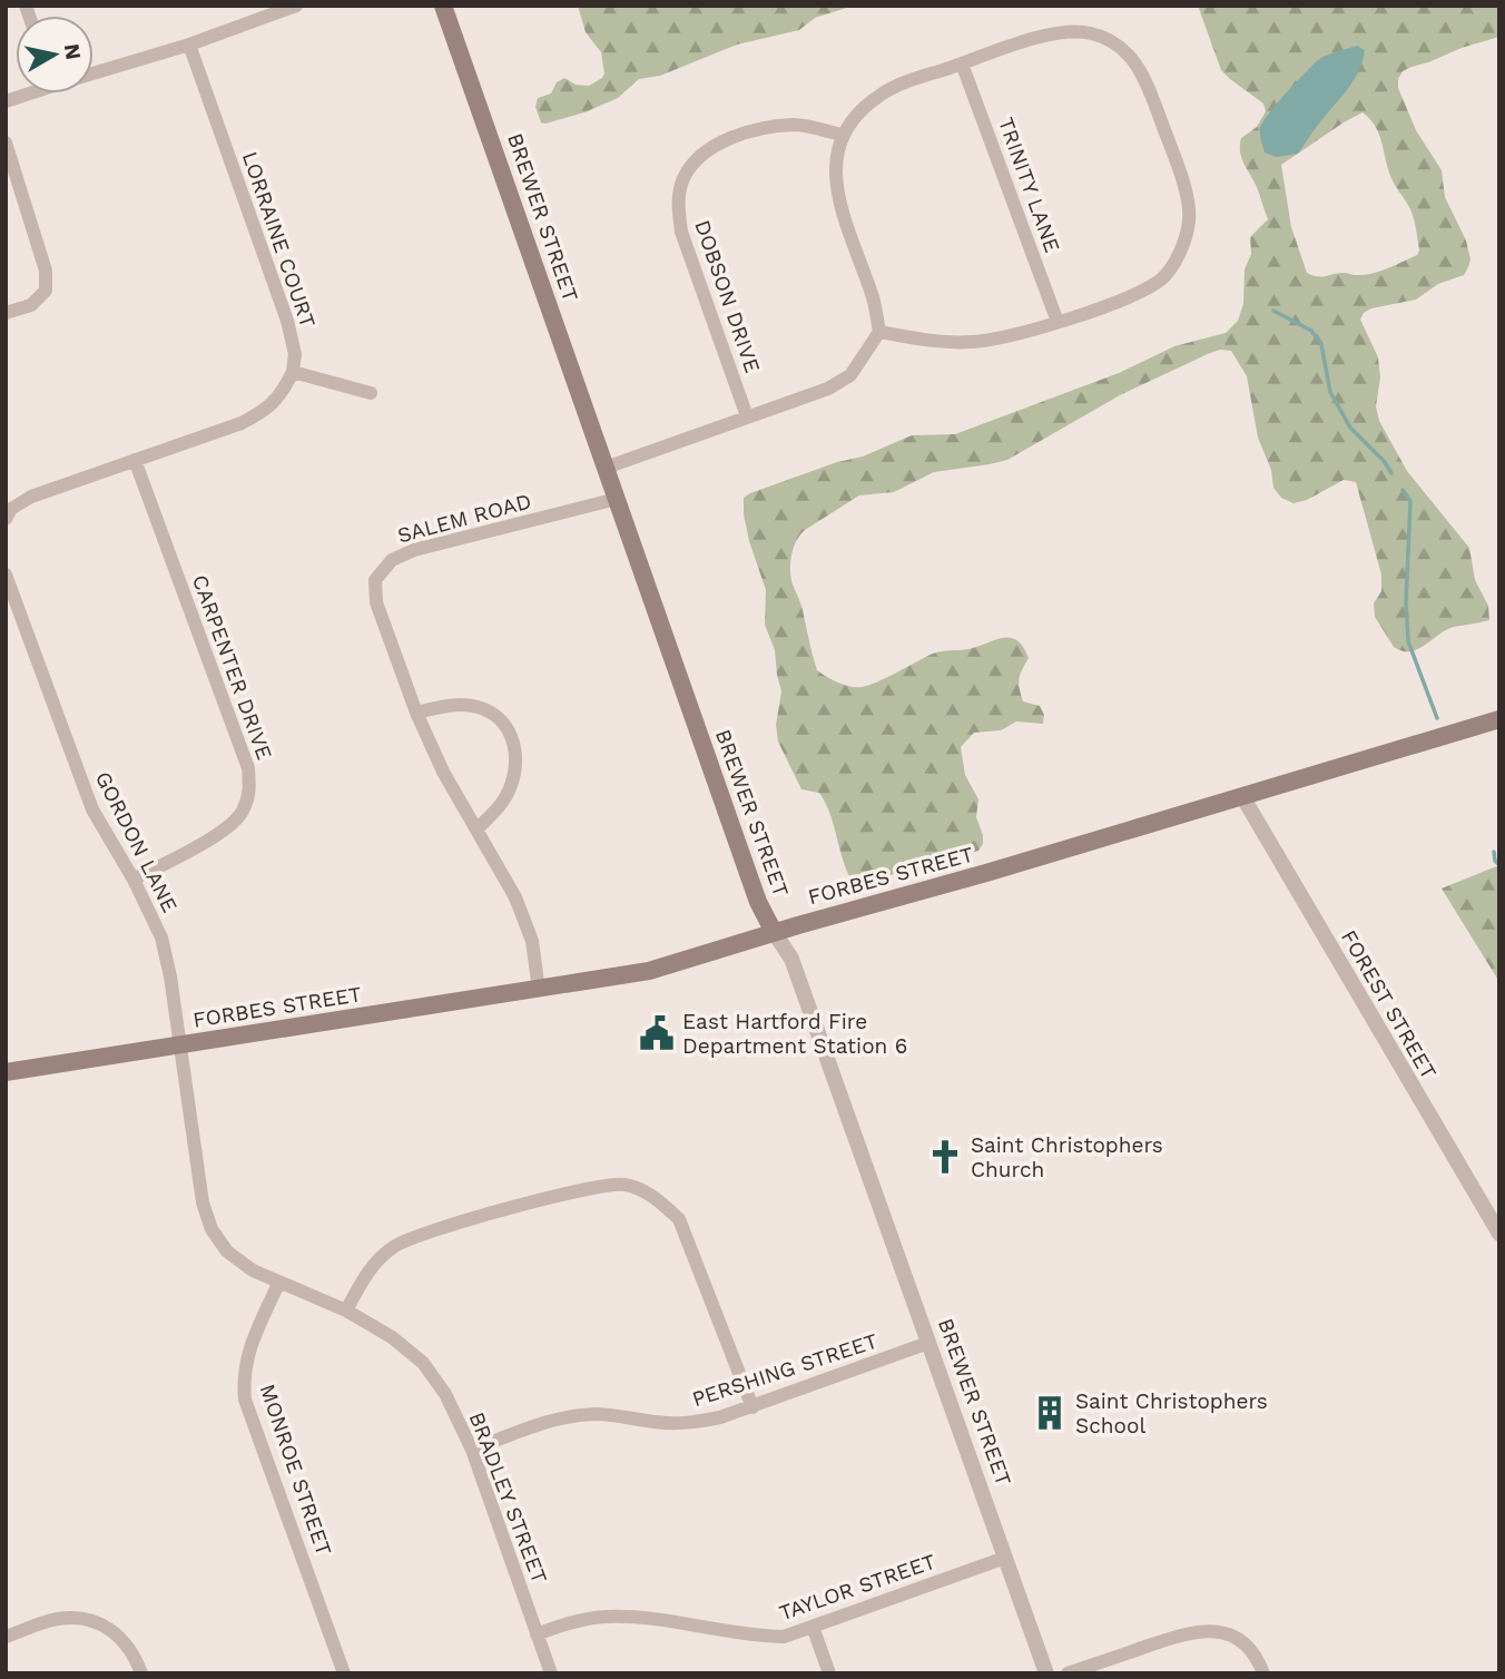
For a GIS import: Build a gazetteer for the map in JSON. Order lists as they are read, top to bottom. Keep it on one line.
{"streets":{"main road":["BREWER STREET","FORBES STREET"],"street":["TRINITY LANE","LORRAINE COURT","DOBSON DRIVE","SALEM ROAD","CARPENTER DRIVE","GORDON LANE","FOREST STREET","PERSHING STREET","MONROE STREET","BRADLEY STREET","TAYLOR STREET"]},"crossings":[["BREWER STREET","SALEM ROAD"],["BREWER STREET","FORBES STREET"],["BREWER STREET","PERSHING STREET"],["BREWER STREET","TAYLOR STREET"],["SALEM ROAD","FORBES STREET"],["CARPENTER DRIVE","GORDON LANE"],["GORDON LANE","FORBES STREET"],["GORDON LANE","BRADLEY STREET"],["FORBES STREET","FOREST STREET"],["FORBES STREET","BRADLEY STREET"],["PERSHING STREET","BRADLEY STREET"],["MONROE STREET","BRADLEY STREET"],["BRADLEY STREET","TAYLOR STREET"]],"places":{"public building":["East Hartford Fire Department Station 6"],"church":["Saint Christophers Church"],"building":["Saint Christophers School"]},"north":"right"}
